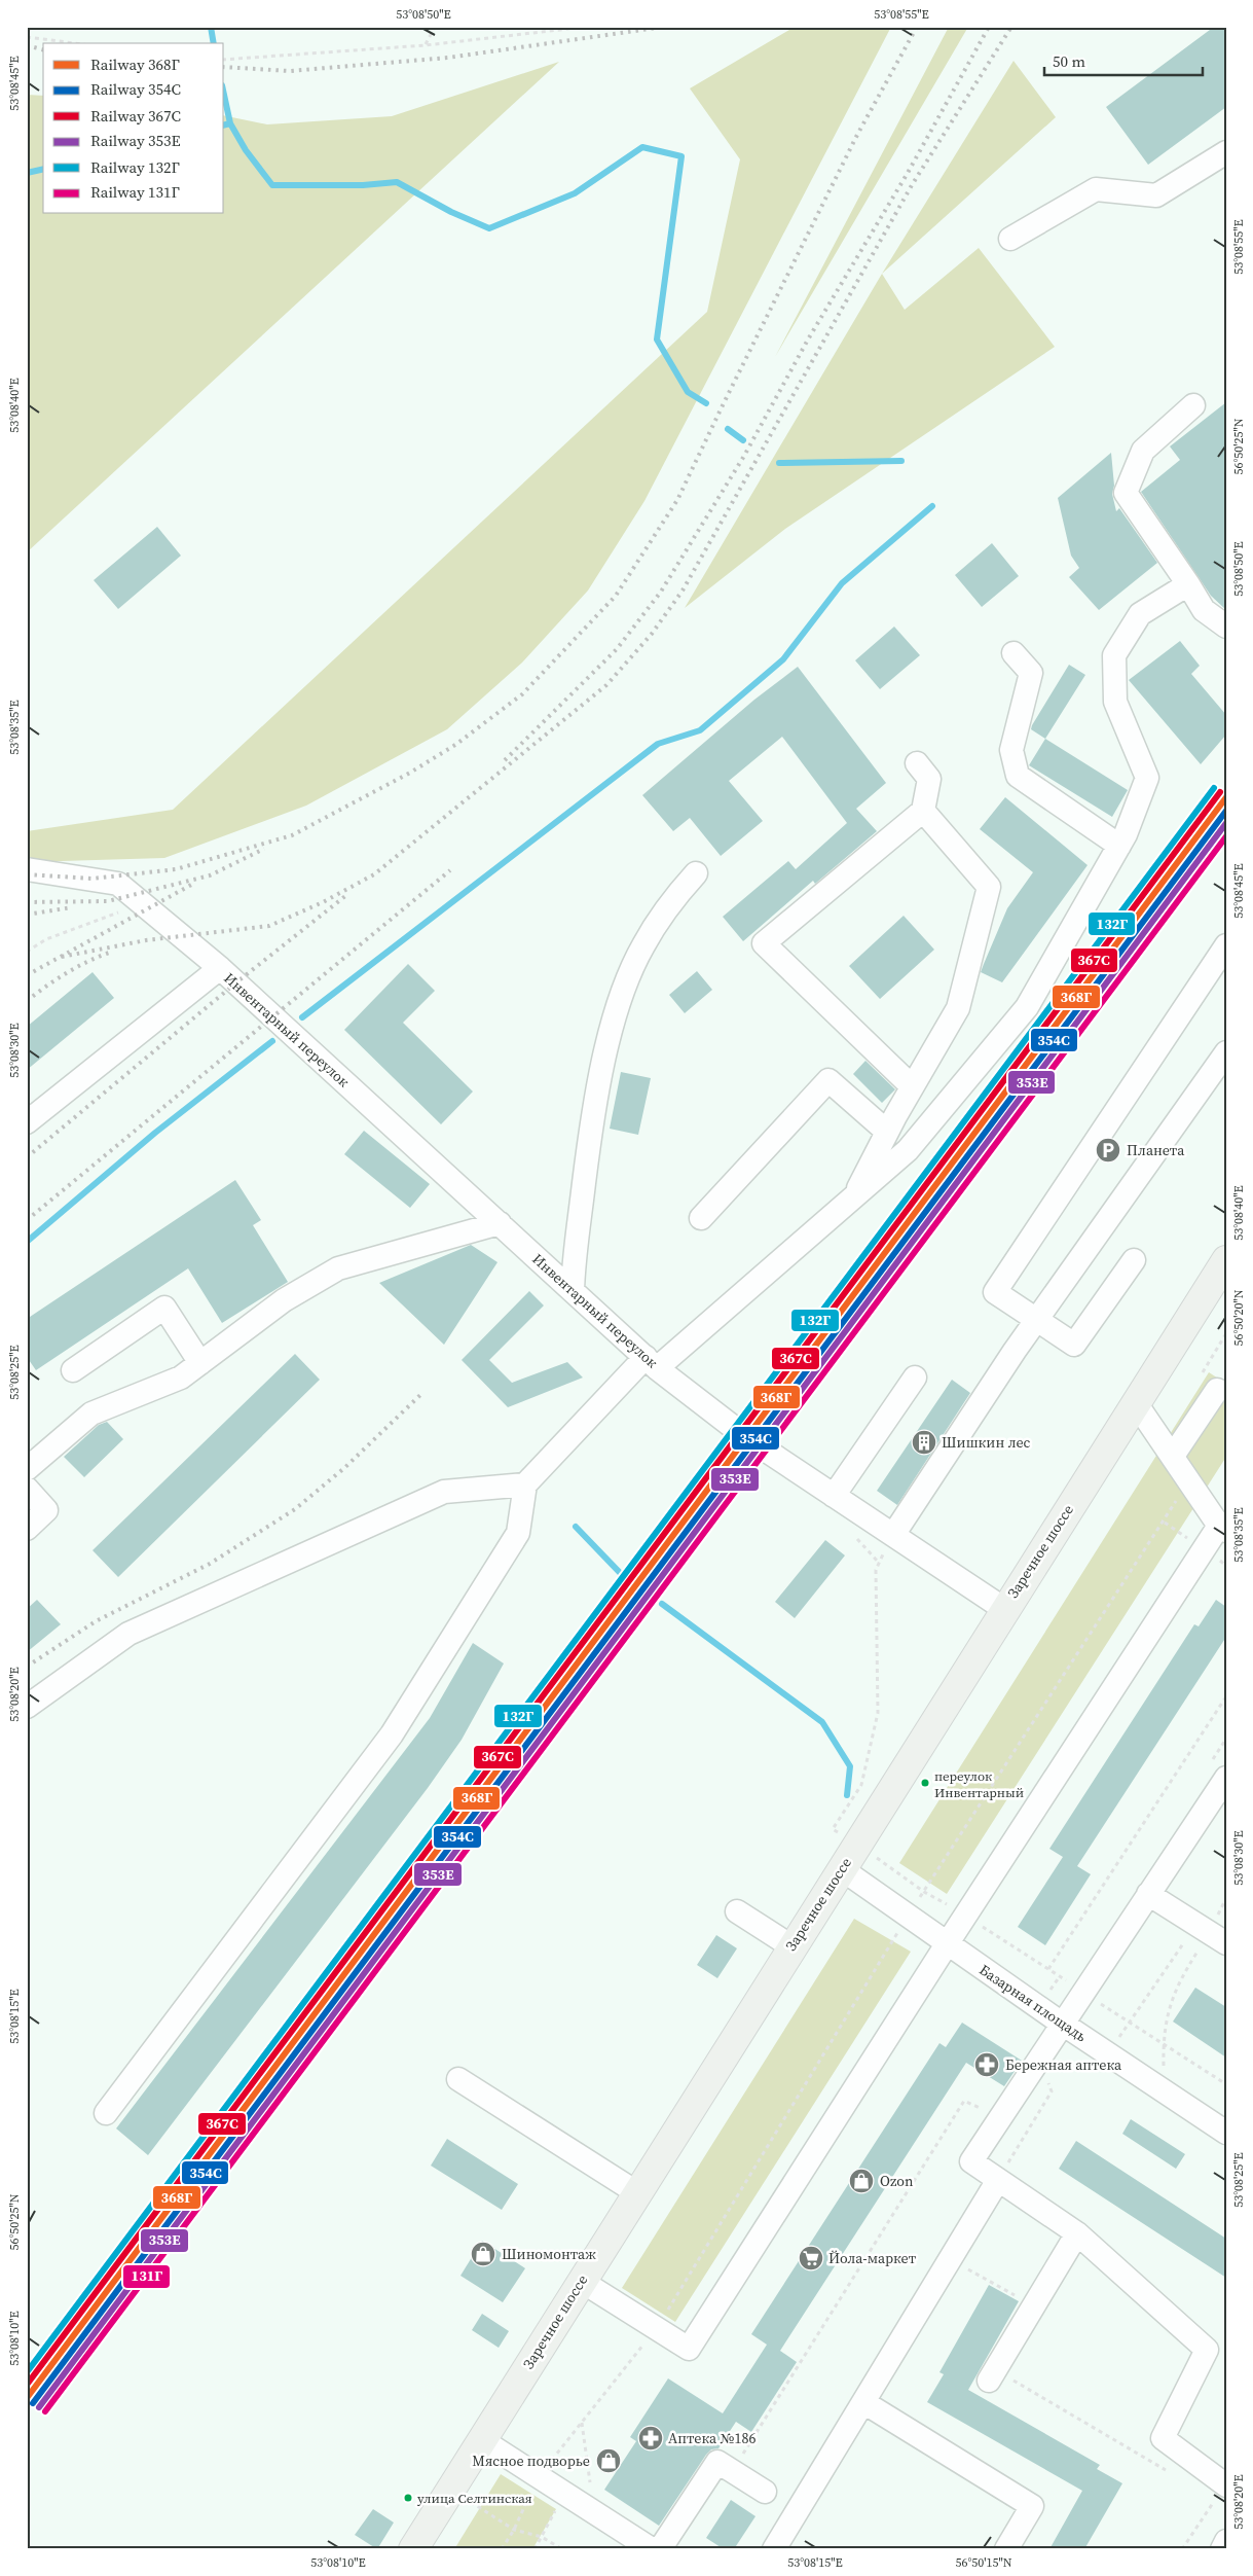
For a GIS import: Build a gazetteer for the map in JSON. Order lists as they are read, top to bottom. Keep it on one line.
{"streets":{"main road":["Заречное шоссе"],"street":["Инвентарный переулок","Базарная площадь"]},"crossings":[["Инвентарный переулок","Заречное шоссе"],["Заречное шоссе","Базарная площадь"]],"places":{"parking":["Планета"],"building":["Шишкин лес"],"other":["переулок Инвентарный","улица Селтинская"],"pharmacy":["Бережная аптека","Аптека №186"],"shop":["Ozon","Шиномонтаж","Мясное подворье"],"supermarket":["Йола-маркет"]},"lines":["rail line 132Г","rail line 367С","rail line 368Г","rail line 354С","rail line 353Е","rail line 131Г"],"legend":["Railway 368Г","Railway 354С","Railway 367С","Railway 353Е","Railway 132Г","Railway 131Г"],"scale_bar":"50 m","coordinates":["53°08'50\"E","53°08'55\"E","53°08'45\"E","53°08'40\"E","56°50'25\"N","53°08'35\"E","53°08'30\"E","56°50'20\"N","53°08'25\"E","53°08'20\"E","53°08'15\"E","53°08'10\"E","56°50'15\"N"]}
